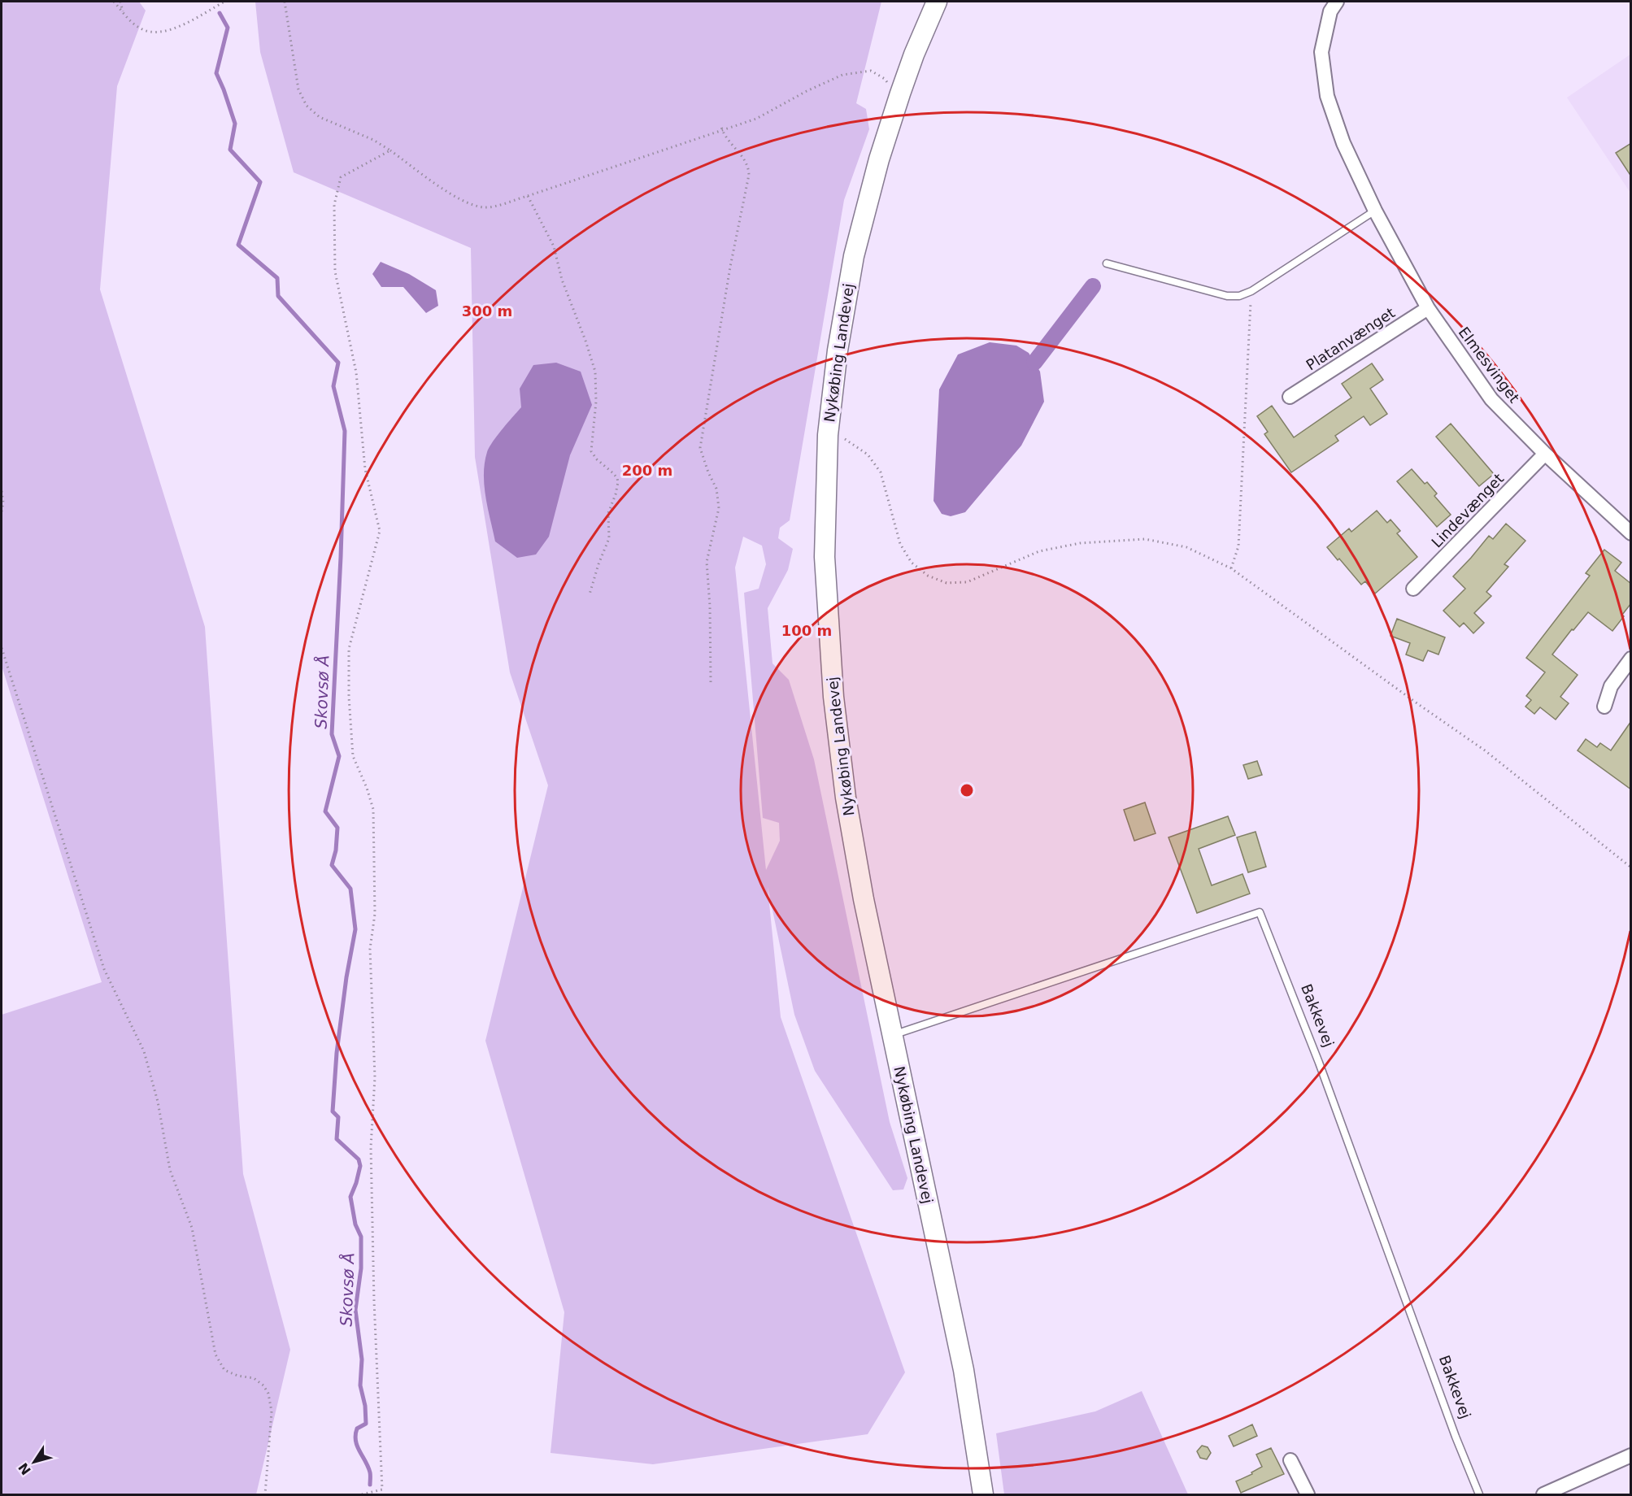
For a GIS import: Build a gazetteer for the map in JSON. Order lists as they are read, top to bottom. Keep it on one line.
{"streets":{"main road":["Nykøbing Landevej"],"street":["Platanvænget","Elmesvinget","Lindevænget"],"lane":["Bakkevej"]},"crossings":[["Platanvænget","Elmesvinget"],["Nykøbing Landevej","Bakkevej"],["Elmesvinget","Lindevænget"]],"water":["Skovsø Å"],"north":"bottom left","rings":["300 m","200 m","100 m"]}
